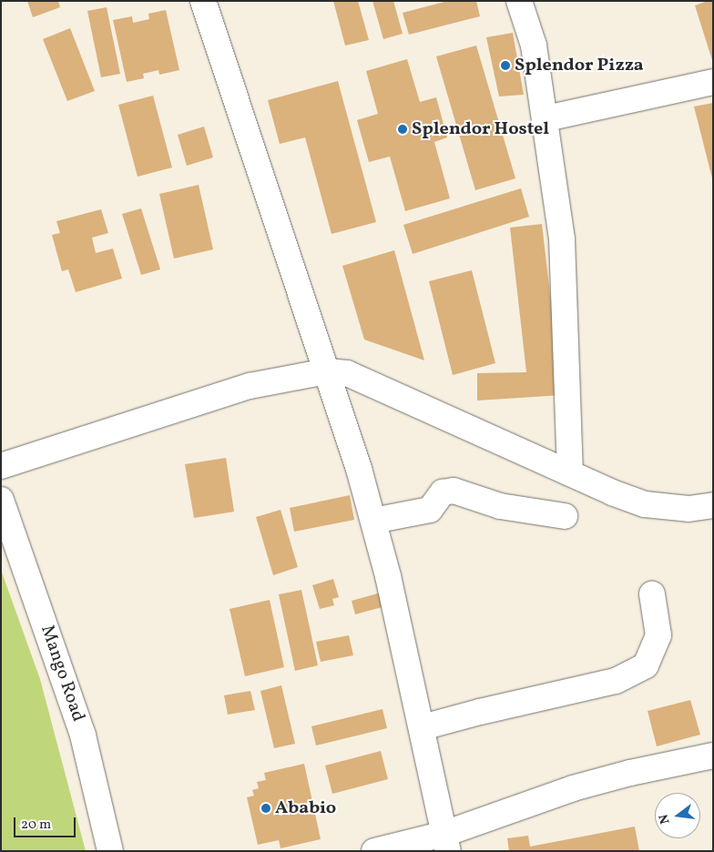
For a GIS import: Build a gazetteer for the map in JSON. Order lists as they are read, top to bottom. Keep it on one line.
{"streets":{"street":["Mango Road"]},"places":["Splendor Pizza","Splendor Hostel","Ababio"],"scale_bar":"20 m","north":"left"}
